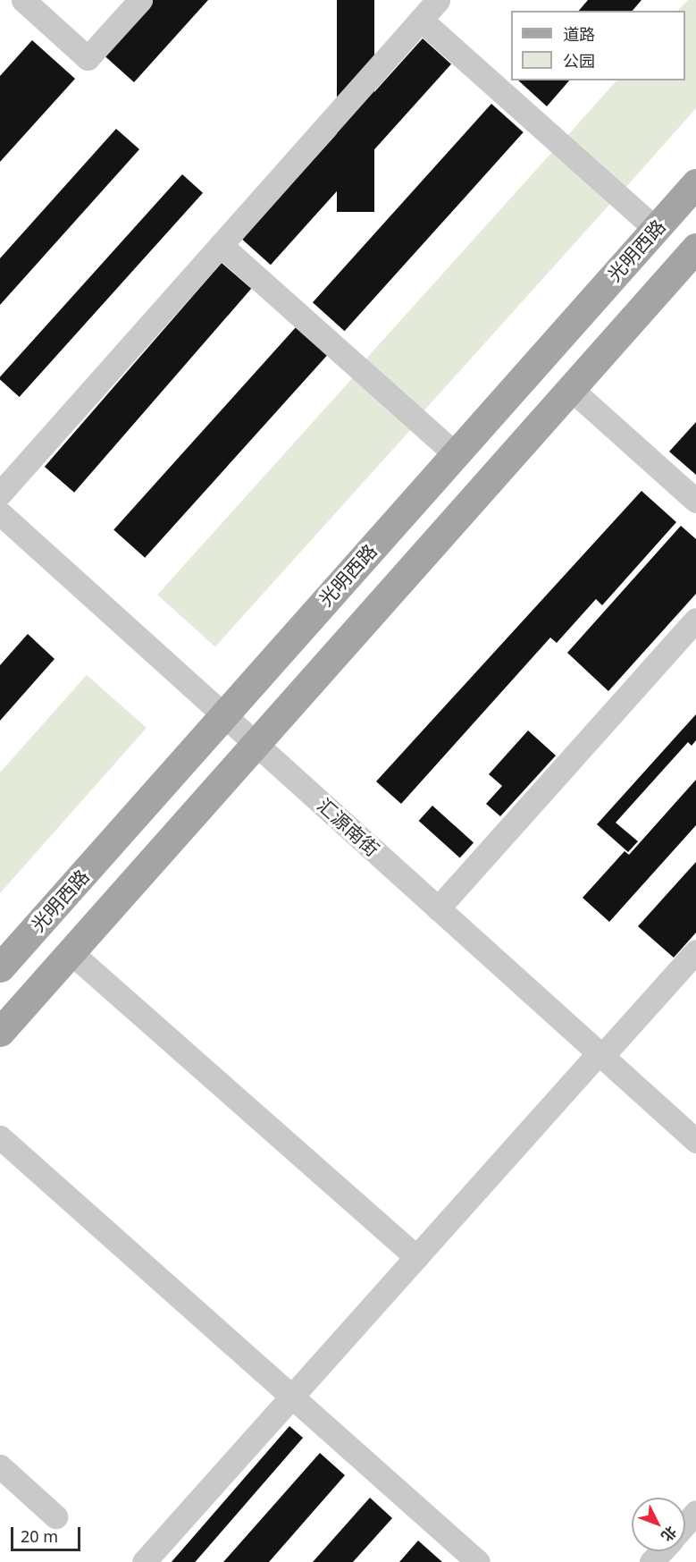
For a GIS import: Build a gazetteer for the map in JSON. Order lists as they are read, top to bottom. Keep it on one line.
{"streets":{"main road":["光明西路"],"street":["汇源南街"]},"crossings":[["光明西路","汇源南街"]],"legend":["道路","公园"],"scale_bar":"20 m","north":"bottom right"}
